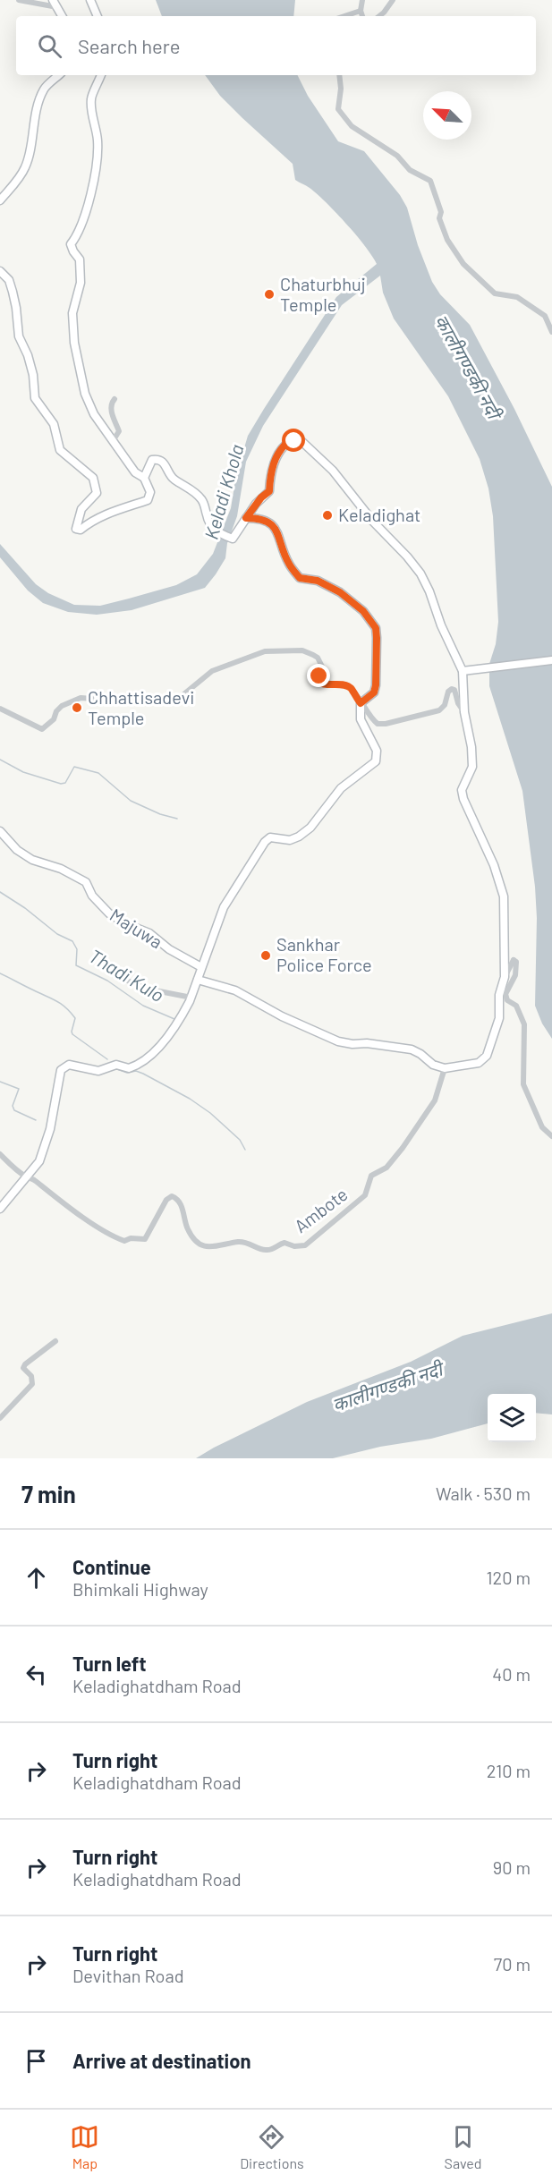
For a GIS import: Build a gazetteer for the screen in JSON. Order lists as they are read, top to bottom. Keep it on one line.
{"streets":{"street":["Majuwa","Ambote"]},"water":["कालीगण्डकी नदी","Keladi Khola","Thadi Kulo"],"places":["Chaturbhuj Temple","Keladighat","Chhattisadevi Temple","Sankhar Police Force"],"north":"top left","page":{"search":"Search here","heading":["7 min","Walk · 530 m"],"list":[["Continue","Bhimkali Highway","120 m"],["Turn left","Keladighatdham Road","40 m"],["Turn right","Keladighatdham Road","210 m"],["Turn right","Keladighatdham Road","90 m"],["Turn right","Devithan Road","70 m"],"Arrive at destination"],"nav":["Map","Directions","Saved"]}}
